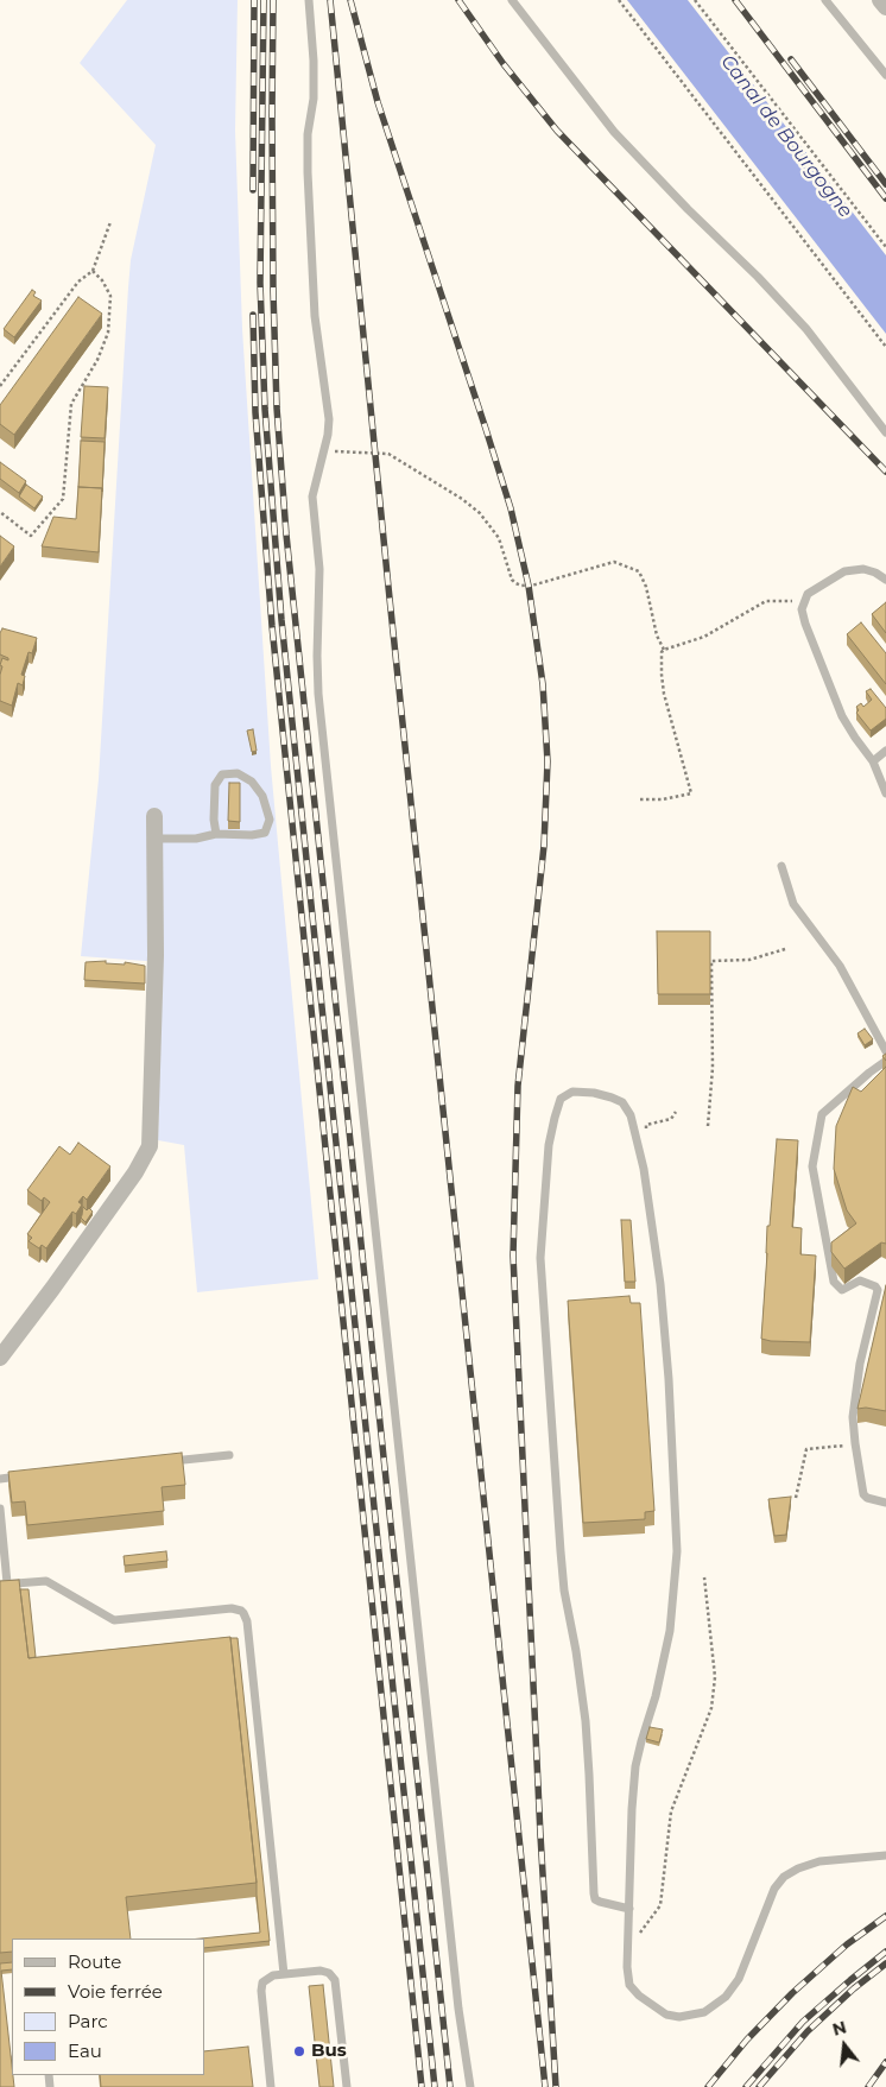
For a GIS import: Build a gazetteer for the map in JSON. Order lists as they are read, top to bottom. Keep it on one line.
{"water":["Canal de Bourgogne"],"places":["Bus"],"legend":["Route","Voie ferrée","Parc","Eau"],"north":"top"}
